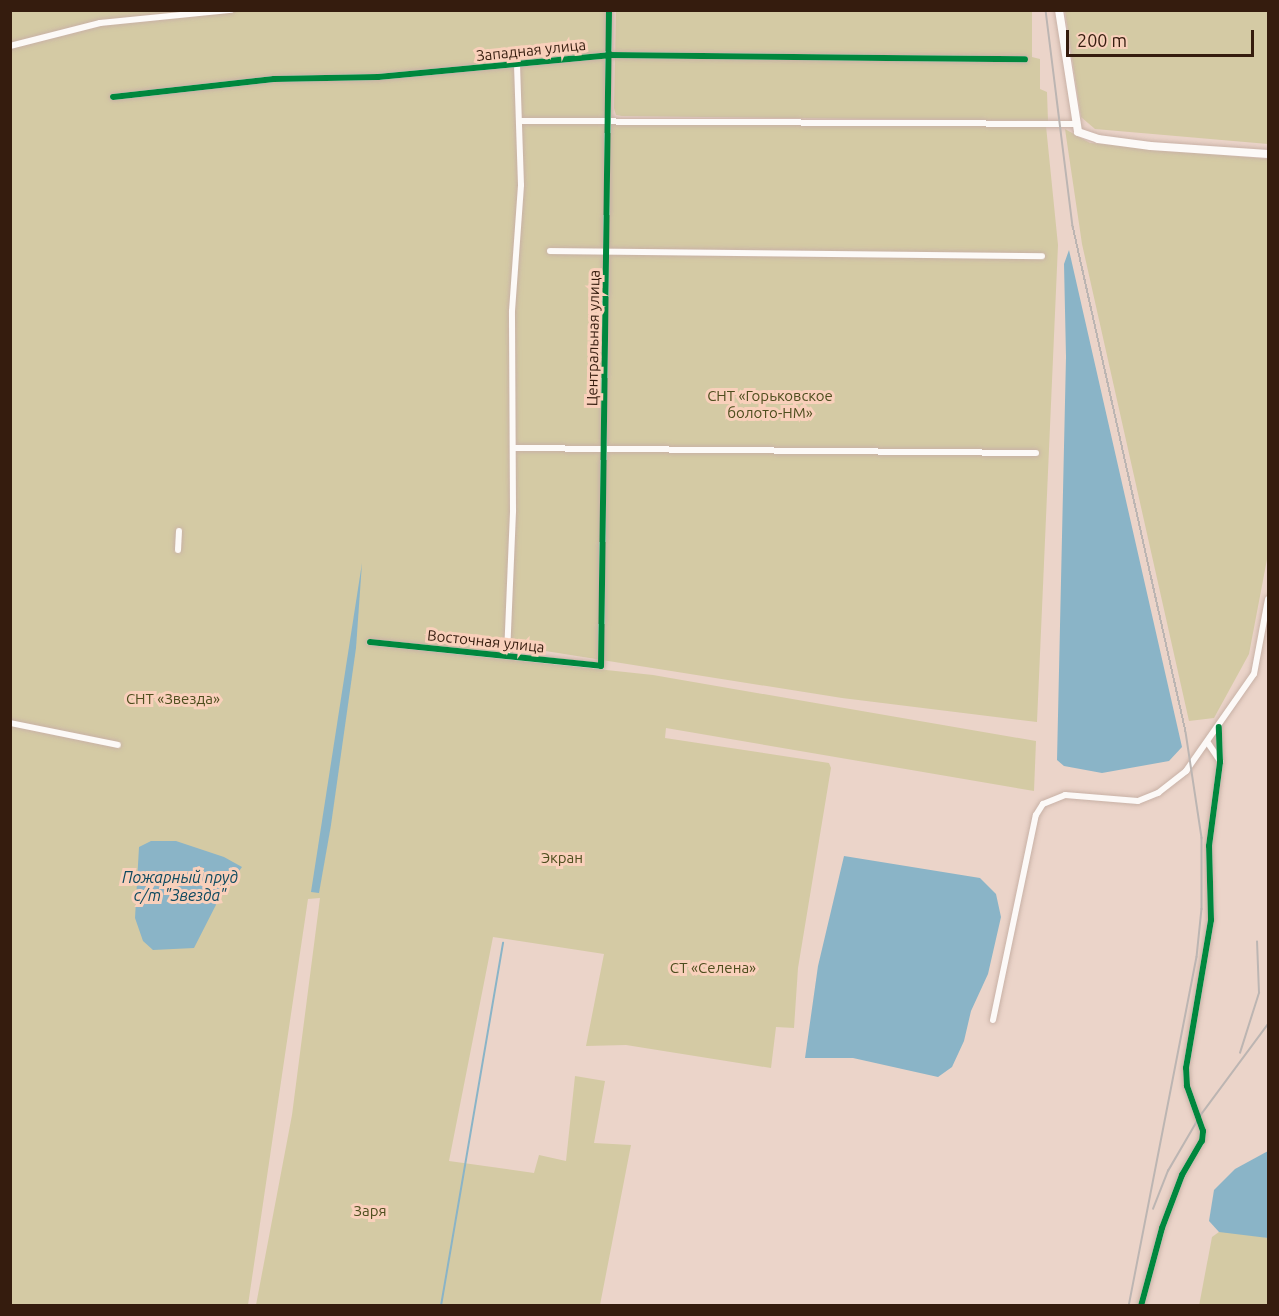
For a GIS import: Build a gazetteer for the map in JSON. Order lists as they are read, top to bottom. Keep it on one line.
{"streets":{"street":["Западная улица","Центральная улица","Восточная улица"]},"crossings":[["Западная улица","Центральная улица"],["Центральная улица","Восточная улица"]],"water":["Пожарный пруд с/т \"Звезда\""],"parks":["СНТ «Горьковское болото-НМ»","СНТ «Звезда»","Экран","СТ «Селена»","Заря"],"scale_bar":"200 m"}
